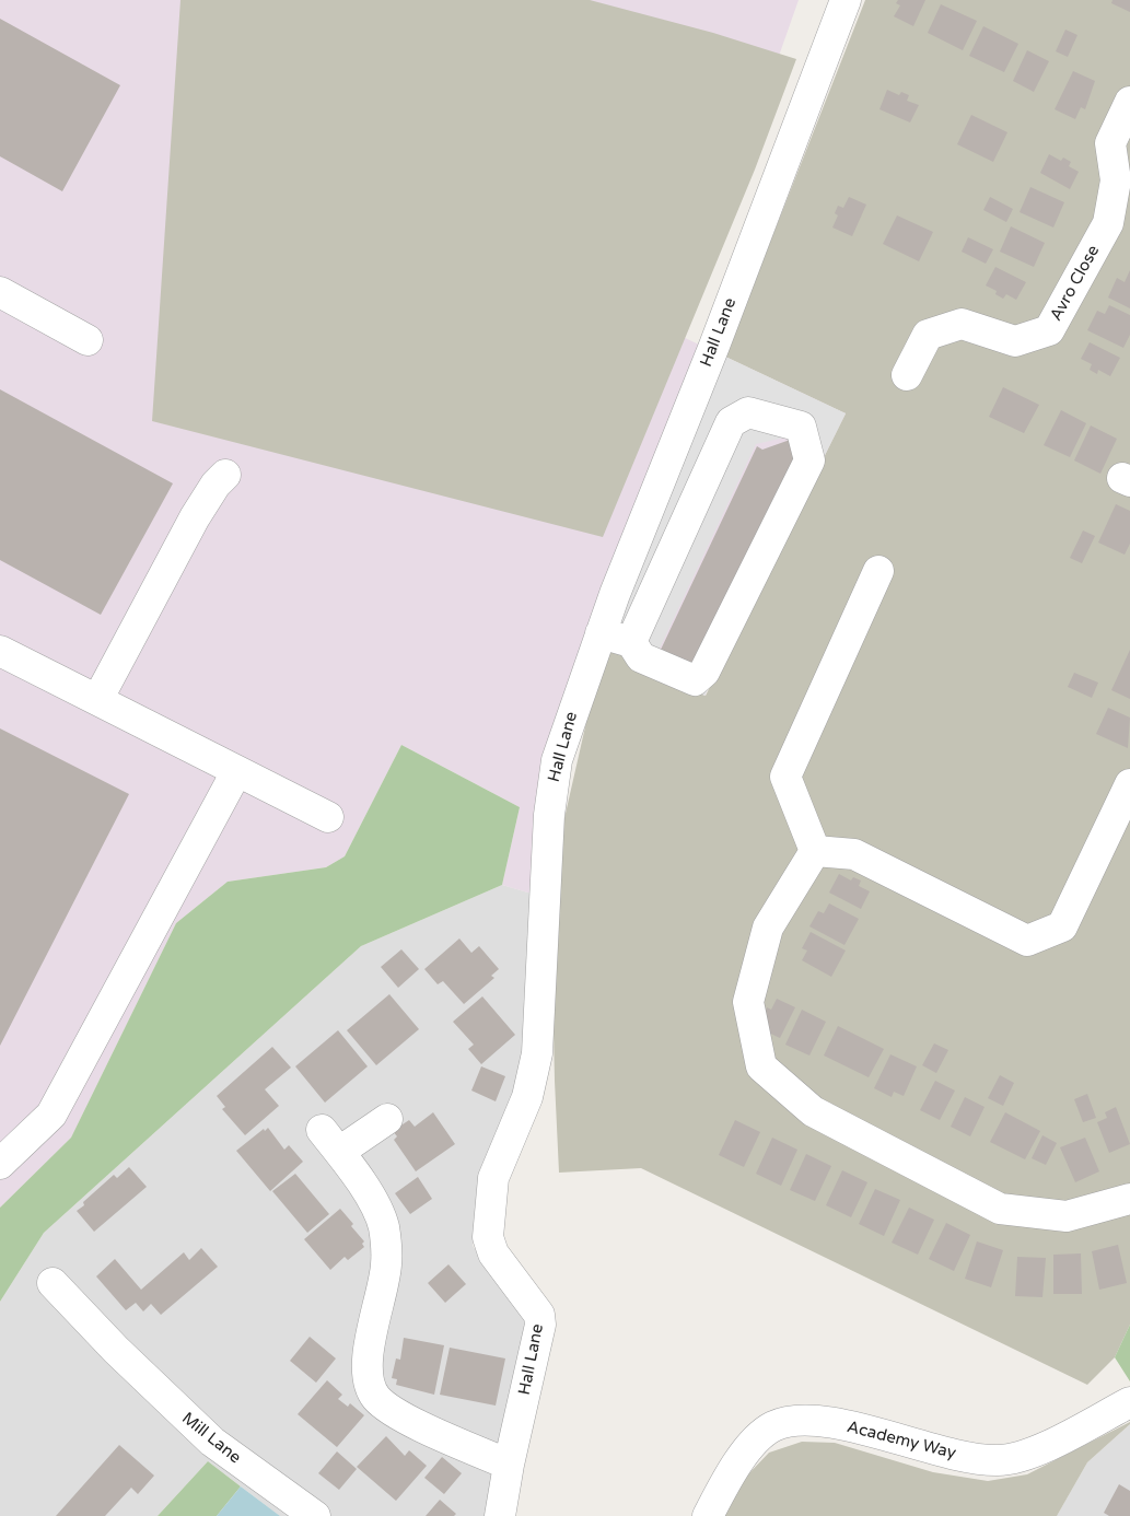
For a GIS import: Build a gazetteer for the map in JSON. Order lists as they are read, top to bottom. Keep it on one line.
{"streets":{"street":["Avro Close","Hall Lane","Mill Lane","Academy Way"]}}
